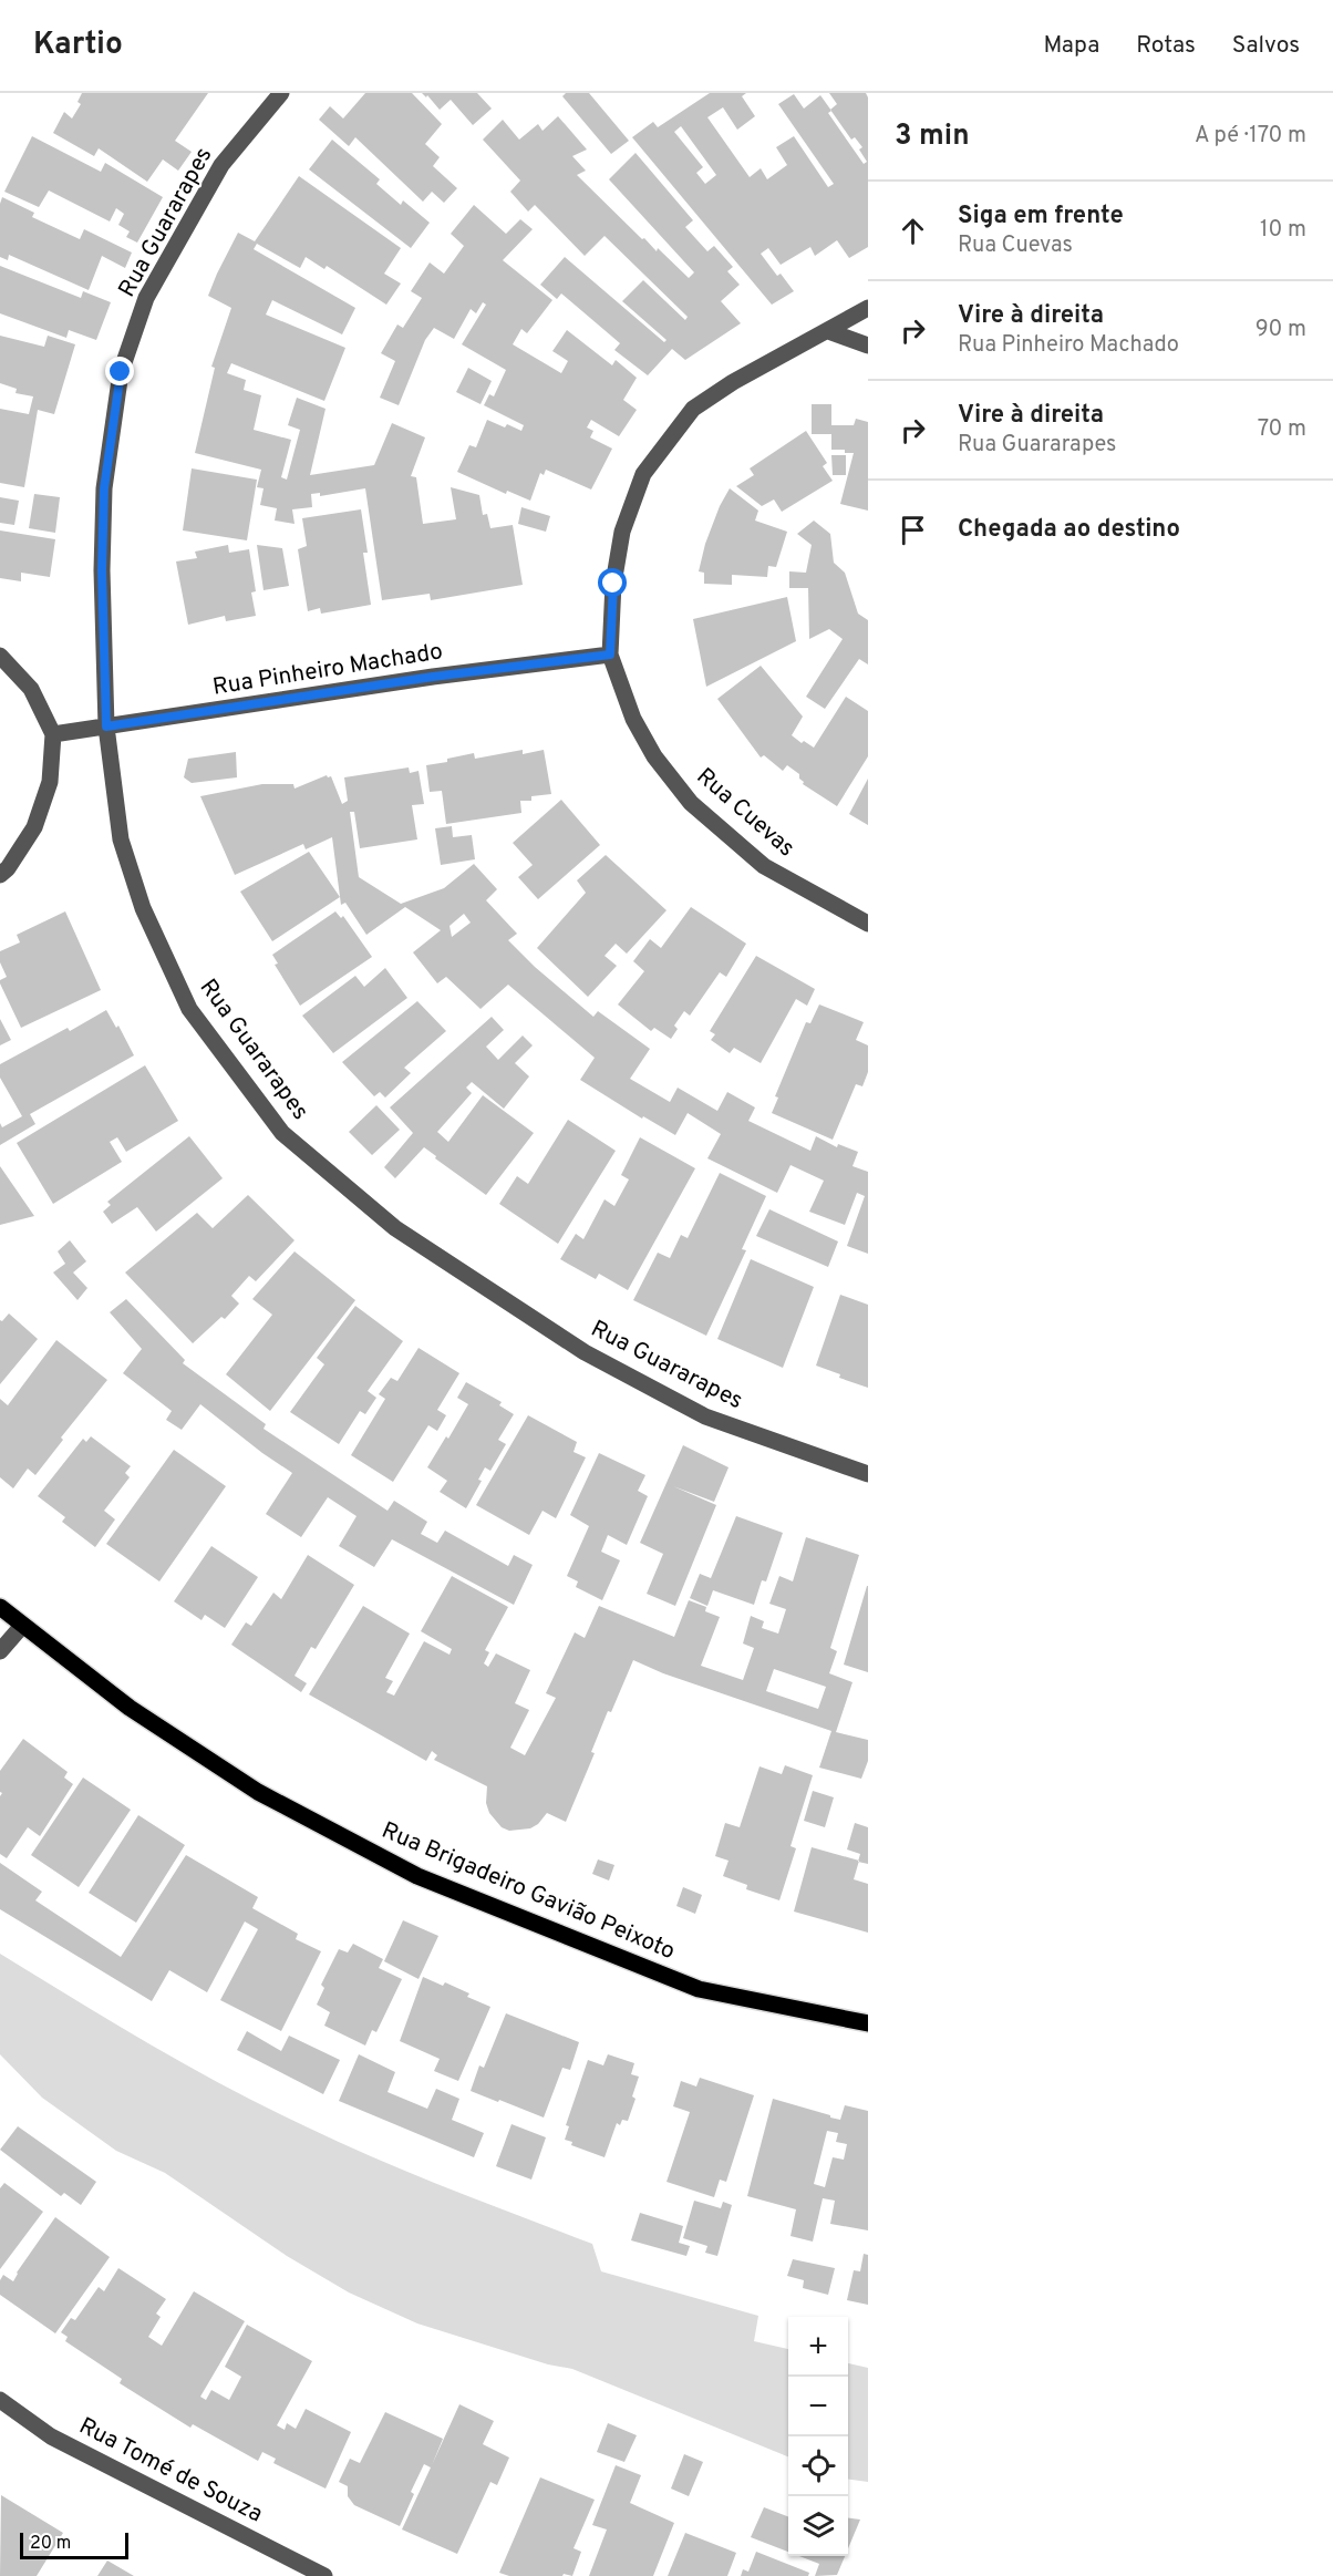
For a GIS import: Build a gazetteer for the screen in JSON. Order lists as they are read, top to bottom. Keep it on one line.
{"streets":{"main road":["Rua Brigadeiro Gavião Peixoto"],"street":["Rua Guararapes","Rua Pinheiro Machado","Rua Cuevas","Rua Tomé de Souza"]},"crossings":[["Rua Guararapes","Rua Pinheiro Machado"],["Rua Pinheiro Machado","Rua Cuevas"]],"scale_bar":"20 m","page":{"header":"Kartio","nav":["Mapa","Rotas","Salvos"],"heading":["3 min","A pé · 170 m"],"list":[["Siga em frente","Rua Cuevas","10 m"],["Vire à direita","Rua Pinheiro Machado","90 m"],["Vire à direita","Rua Guararapes","70 m"],"Chegada ao destino"],"map_buttons":["+","−"],"scale":"20 m"}}
